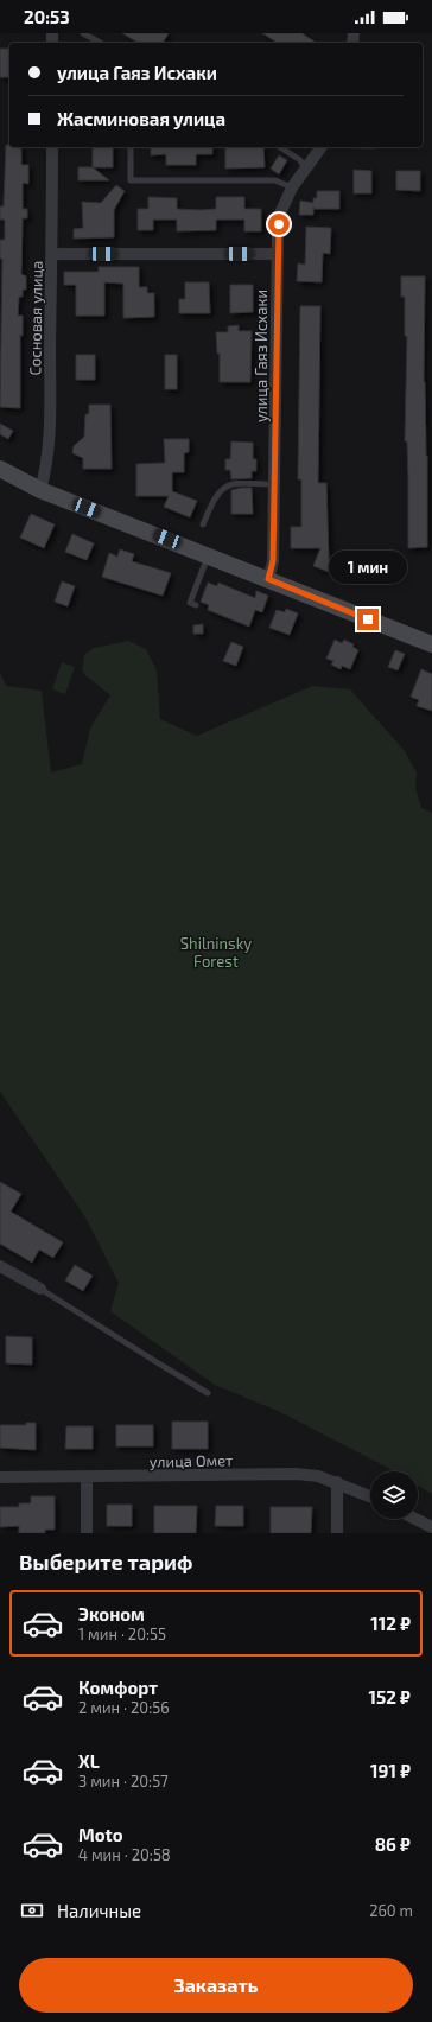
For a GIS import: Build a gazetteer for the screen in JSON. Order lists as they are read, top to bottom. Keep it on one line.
{"streets":{"street":["Сосновая улица","улица Гаяз Исхаки","улица Омет"]},"parks":["Shilninsky Forest"],"page":{"status":"20:53","banner":["улица Гаяз Исхаки","Жасминовая улица"],"bubble":"1 мин","heading":"Выберите тариф","list":[{"name":"Эконом","note":"1 мин · 20:55","value":"112 ₽"},{"name":"Комфорт","note":"2 мин · 20:56","value":"152 ₽"},{"name":"XL","note":"3 мин · 20:57","value":"191 ₽"},{"name":"Moto","note":"4 мин · 20:58","value":"86 ₽"}],"pay":["Наличные","260 m"],"buttons":"Заказать"}}
